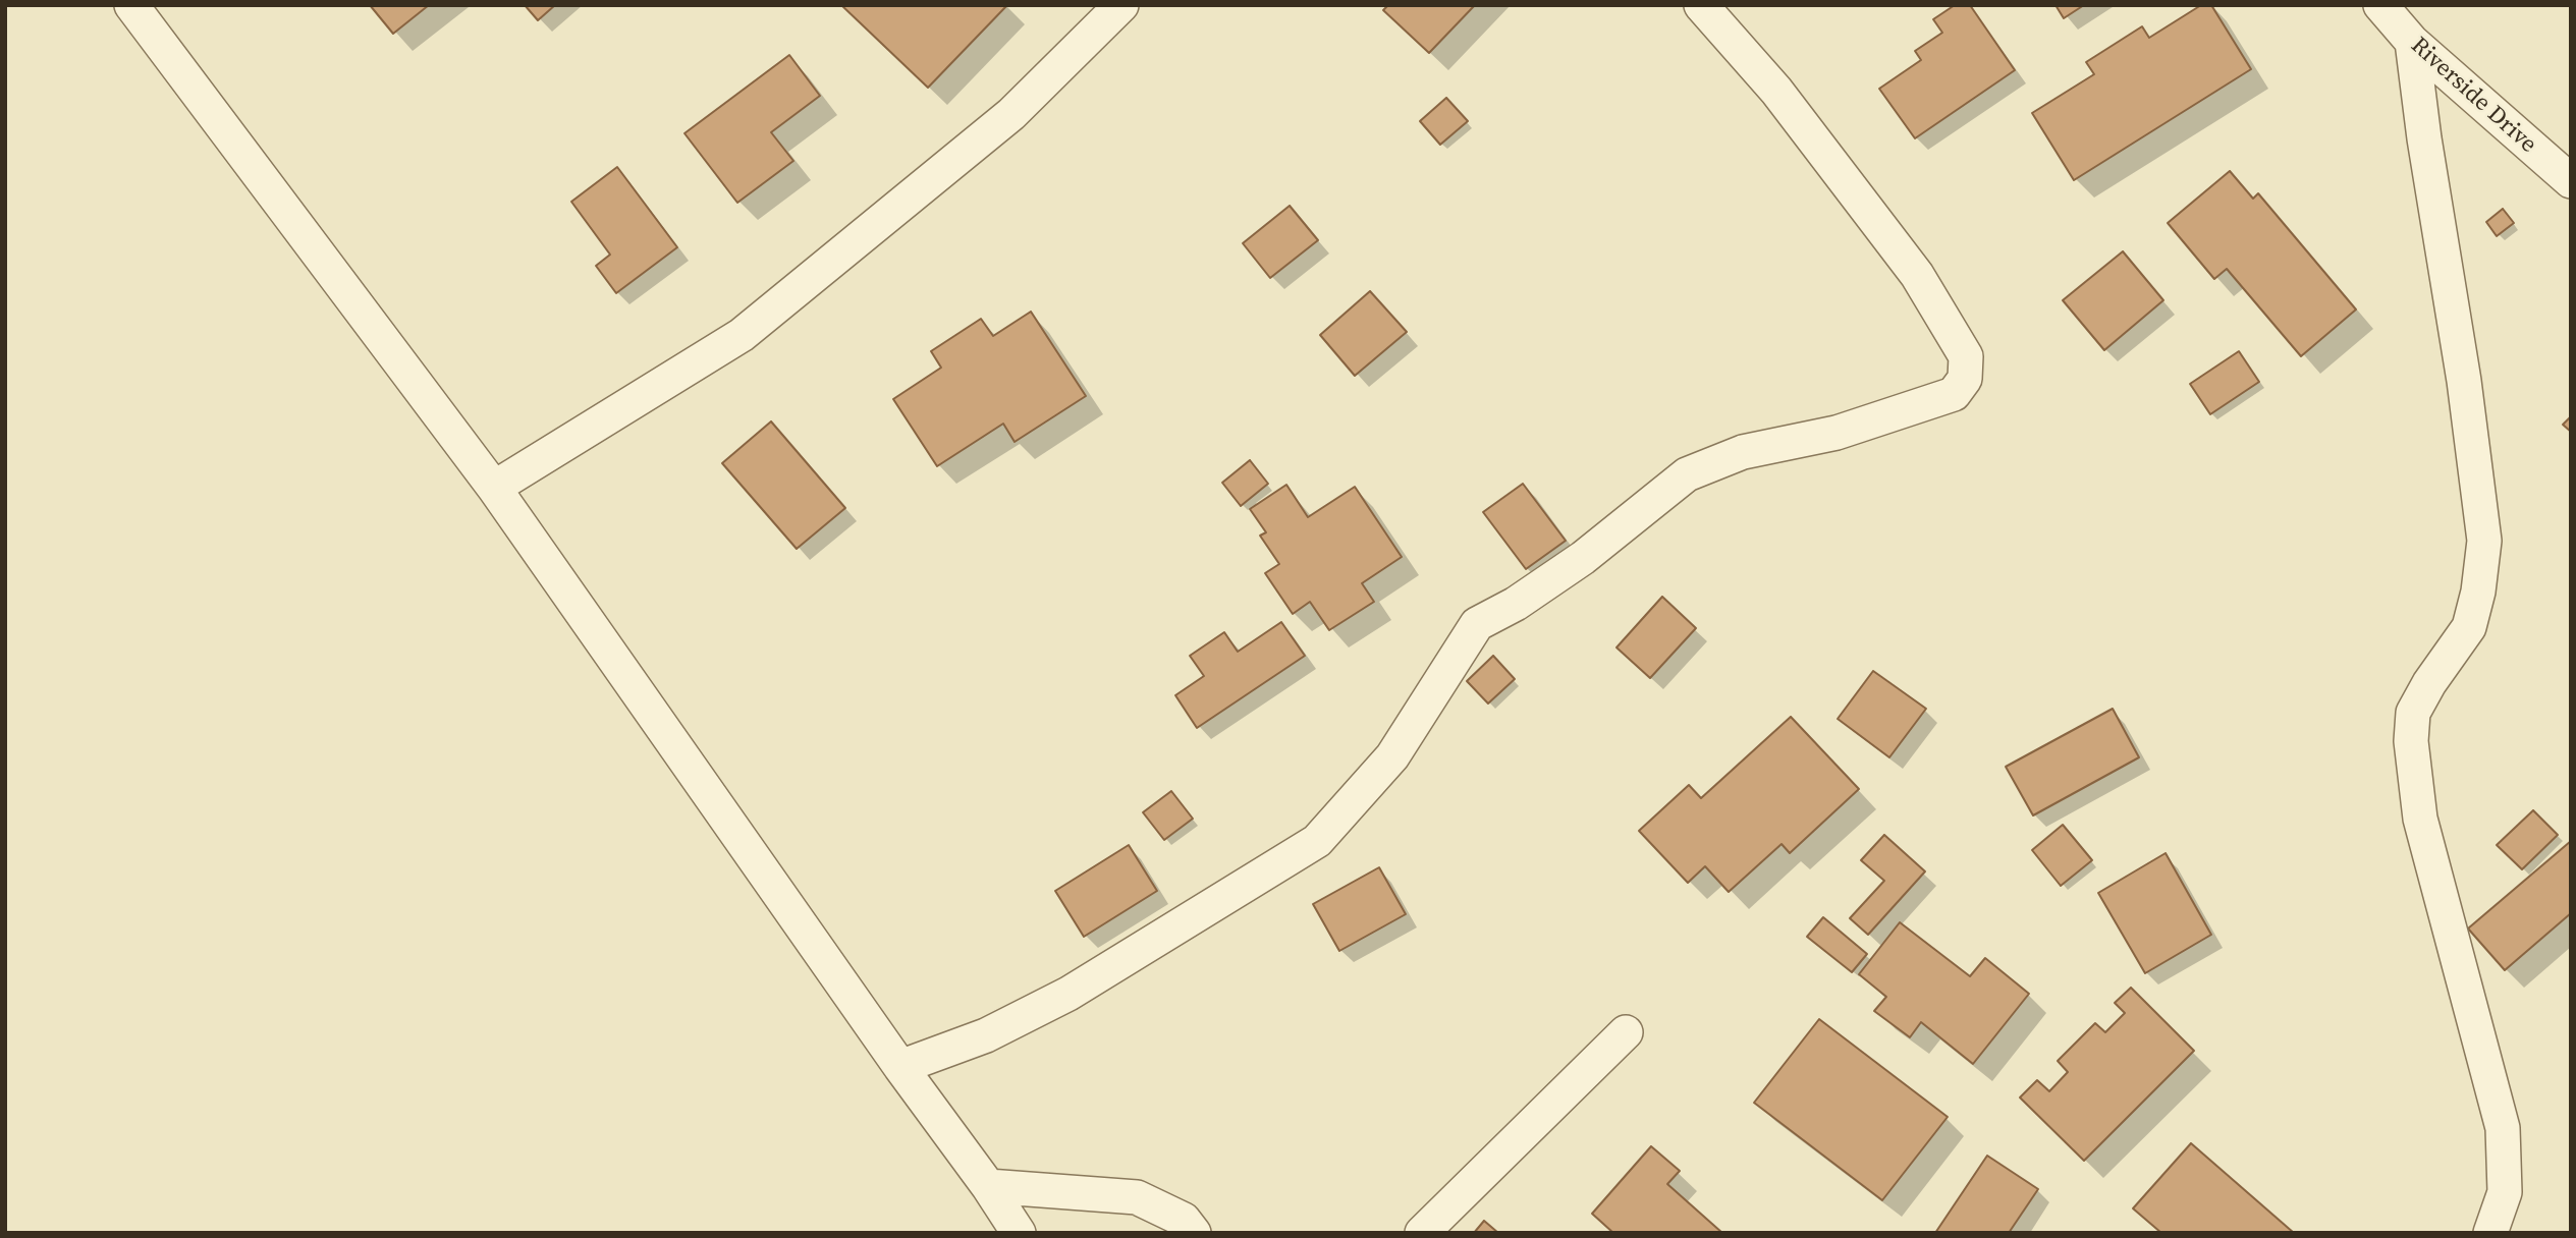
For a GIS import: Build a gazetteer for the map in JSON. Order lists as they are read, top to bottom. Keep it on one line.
{"streets":{"street":["Riverside Drive"]}}
